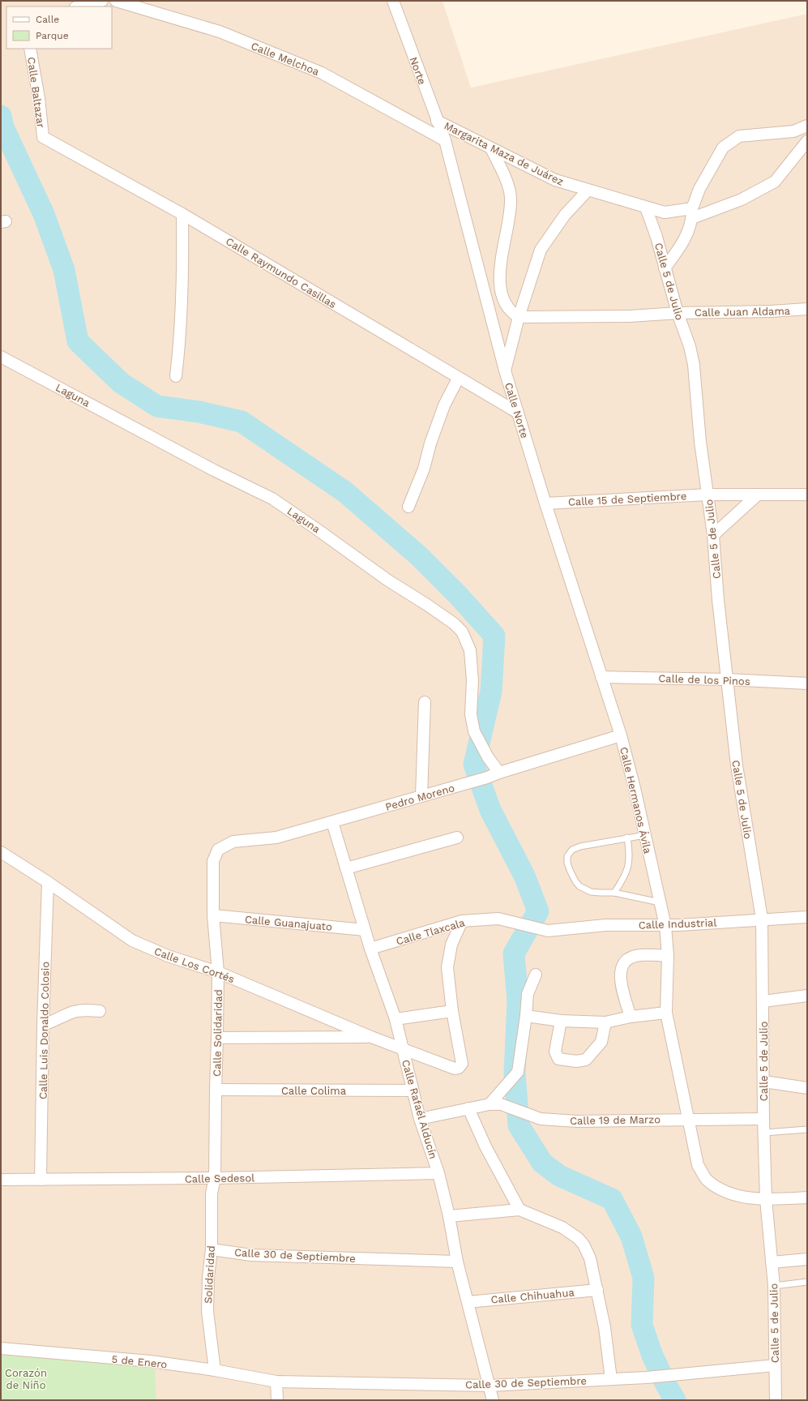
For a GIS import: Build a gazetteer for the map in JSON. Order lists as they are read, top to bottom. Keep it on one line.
{"streets":{"street":["Calle Melchoa","Norte","Calle Baltazar","Margarita Maza de Juárez","Calle Raymundo Casillas","Calle 5 de Julio","Calle Juan Aldama","Laguna","Calle Norte","Calle 15 de Septiembre","Calle de los Pinos","Pedro Moreno","Calle Hermanos Ávila","Calle Guanajuato","Calle Industrial","Calle Tlaxcala","Calle Los Cortés","Calle Luis Donaldo Colosio","Calle Solidaridad","Calle Colima","Calle Rafaél Alducín","Calle 19 de Marzo","Calle Sedesol","Calle 30 de Septiembre","Solidaridad","Calle Chihuahua","5 de Enero"]},"crossings":[["Calle Melchoa","Norte"],["Calle Melchoa","Calle Norte"],["Norte","Margarita Maza de Juárez"],["Norte","Calle Norte"],["Calle Baltazar","Calle Raymundo Casillas"],["Margarita Maza de Juárez","Calle 5 de Julio"],["Calle Raymundo Casillas","Calle Norte"],["Calle 5 de Julio","Calle Juan Aldama"],["Calle 5 de Julio","Calle 15 de Septiembre"],["Calle 5 de Julio","Calle de los Pinos"],["Calle 5 de Julio","Calle Industrial"],["Calle 5 de Julio","Calle 19 de Marzo"],["Calle 5 de Julio","Calle 30 de Septiembre"],["Laguna","Pedro Moreno"],["Calle Norte","Calle 15 de Septiembre"],["Calle Norte","Calle de los Pinos"],["Calle Norte","Calle Hermanos Ávila"],["Calle de los Pinos","Calle Hermanos Ávila"],["Pedro Moreno","Calle Hermanos Ávila"],["Pedro Moreno","Calle Solidaridad"],["Pedro Moreno","Calle Rafaél Alducín"],["Calle Hermanos Ávila","Calle Industrial"],["Calle Hermanos Ávila","Calle 19 de Marzo"],["Calle Guanajuato","Calle Solidaridad"],["Calle Guanajuato","Calle Rafaél Alducín"],["Calle Industrial","Calle Tlaxcala"],["Calle Tlaxcala","Calle Rafaél Alducín"],["Calle Los Cortés","Calle Luis Donaldo Colosio"],["Calle Los Cortés","Calle Solidaridad"],["Calle Los Cortés","Calle Rafaél Alducín"],["Calle Luis Donaldo Colosio","Calle Sedesol"],["Calle Solidaridad","Calle Colima"],["Calle Solidaridad","Calle Sedesol"],["Calle Solidaridad","Solidaridad"],["Calle Colima","Calle Rafaél Alducín"],["Calle Rafaél Alducín","Calle Sedesol"],["Calle Rafaél Alducín","Calle 30 de Septiembre"],["Calle Rafaél Alducín","Calle Chihuahua"],["Calle Sedesol","Solidaridad"],["Calle 30 de Septiembre","Solidaridad"],["Calle 30 de Septiembre","5 de Enero"],["Solidaridad","5 de Enero"]],"parks":["Corazón de Niño"],"legend":["Calle","Parque"]}
